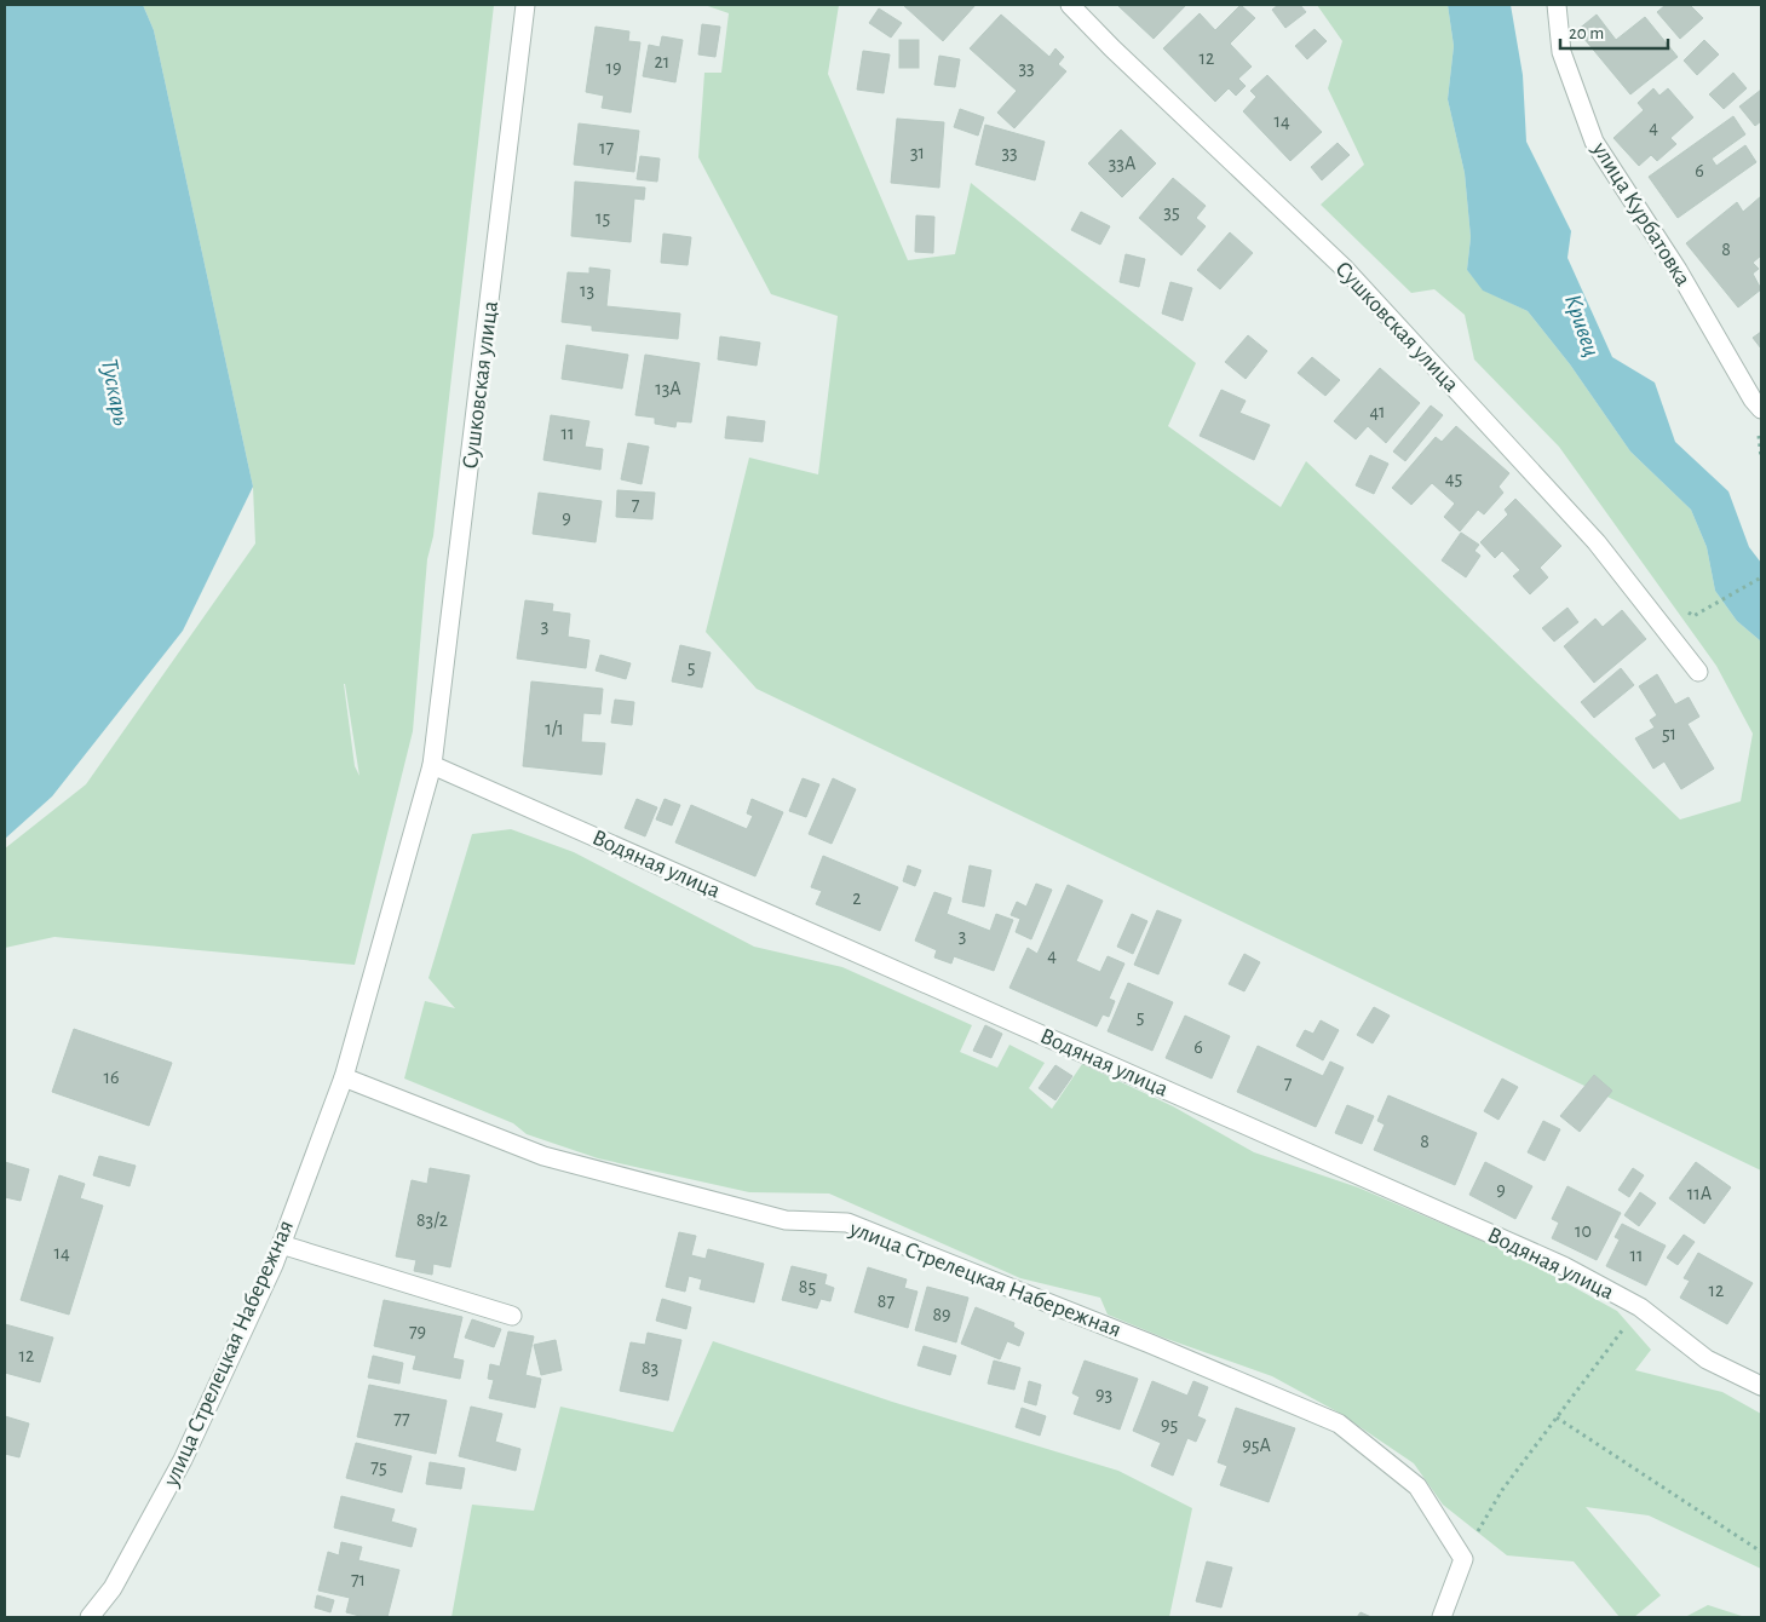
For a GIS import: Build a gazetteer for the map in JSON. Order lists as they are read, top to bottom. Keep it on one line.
{"streets":{"street":["улица Курбатовка","Сушковская улица","Водяная улица","улица Стрелецкая Набережная"]},"crossings":[["Сушковская улица","Водяная улица"],["Сушковская улица","улица Стрелецкая Набережная"],["Водяная улица","улица Стрелецкая Набережная"]],"water":["Кривец","Тускарь"],"house_numbers":["12","21","19","33","14","4","17","31","33","33А","6","35","15","8","13","13А","41","11","45","7","9","3","5","1/1","51","2","3","4","5","6","16","7","8","9","11А","83/2","10","14","11","85","12","87","89","79","12","83","93","77","95","95А","75","71"],"scale_bar":"20 m"}
